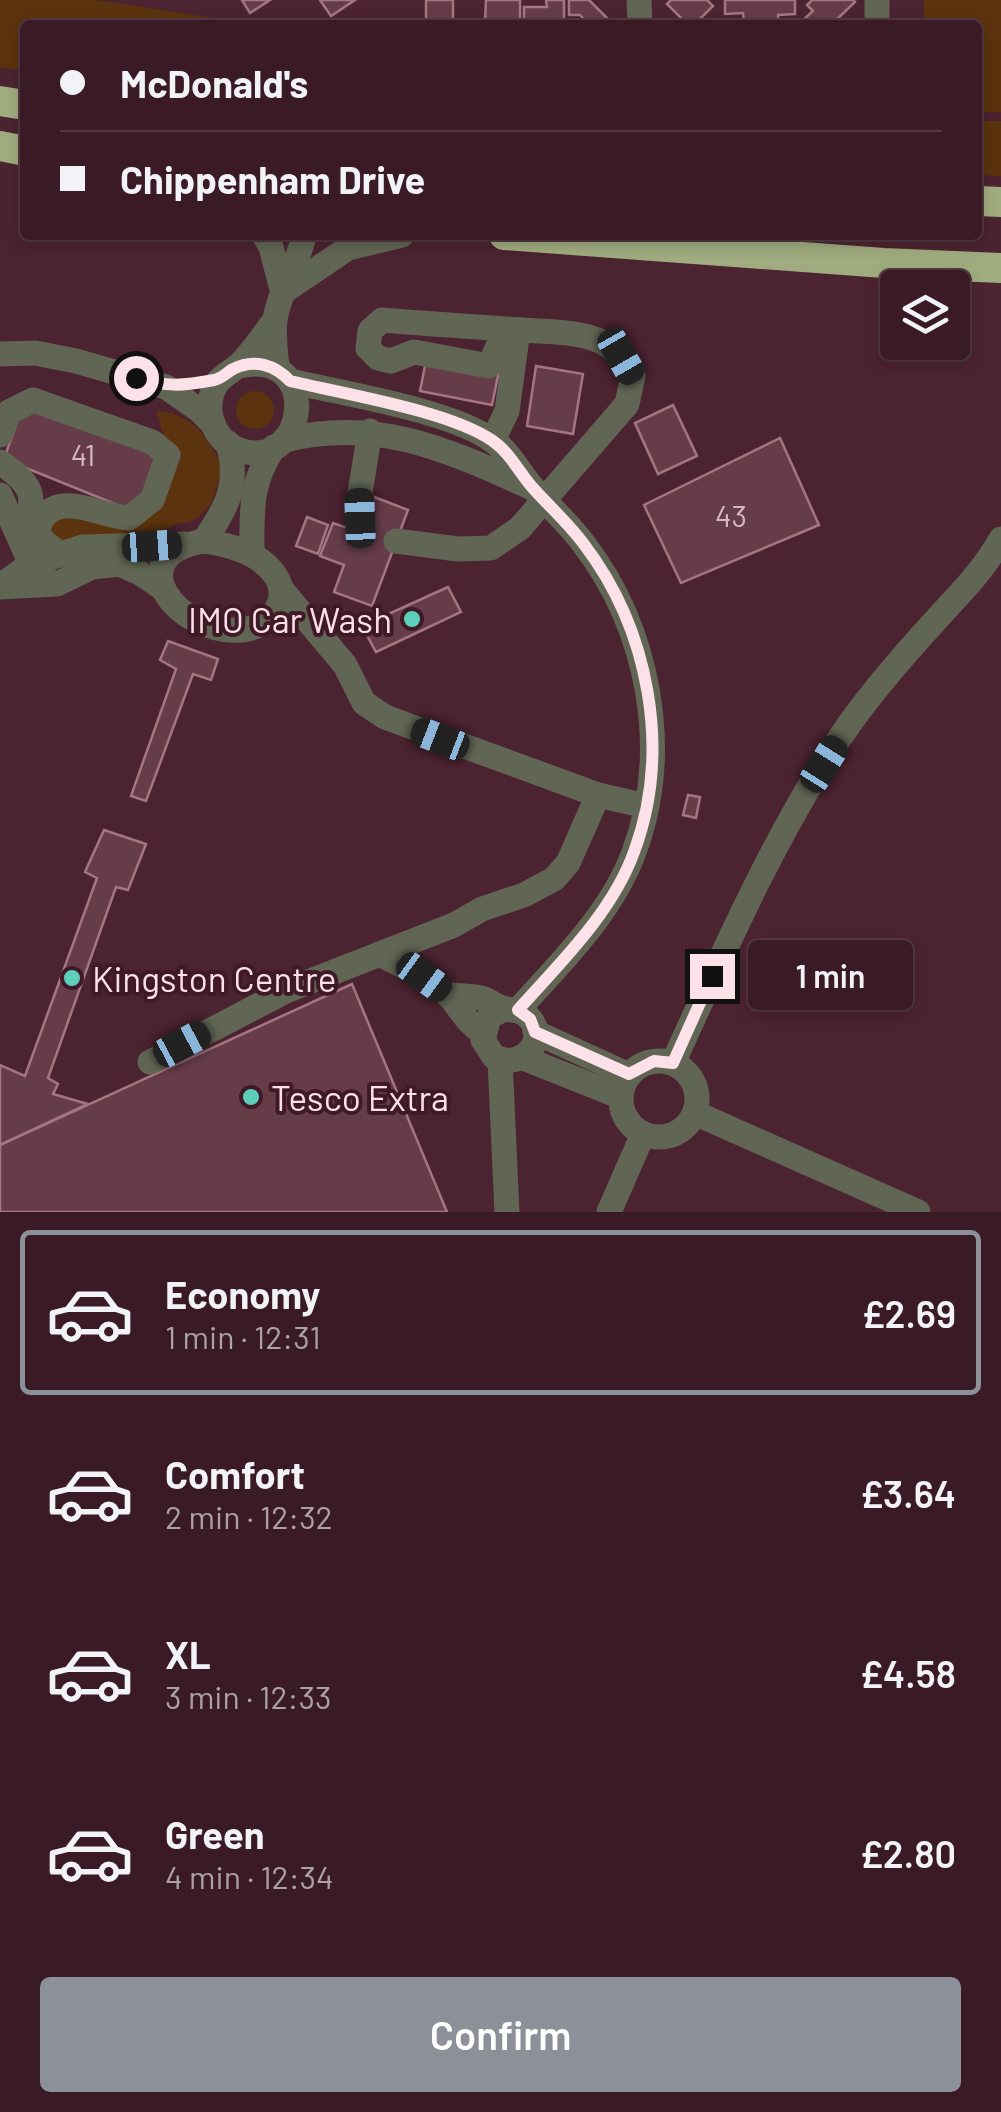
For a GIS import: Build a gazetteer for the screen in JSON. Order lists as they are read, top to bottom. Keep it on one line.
{"places":["IMO Car Wash","Kingston Centre","Tesco Extra"],"house_numbers":["41","43"],"page":{"banner":["McDonald's","Chippenham Drive"],"bubble":"1 min","list":[{"name":"Economy","note":"1 min · 12:31","value":"£2.69"},{"name":"Comfort","note":"2 min · 12:32","value":"£3.64"},{"name":"XL","note":"3 min · 12:33","value":"£4.58"},{"name":"Green","note":"4 min · 12:34","value":"£2.80"}],"buttons":"Confirm"}}
